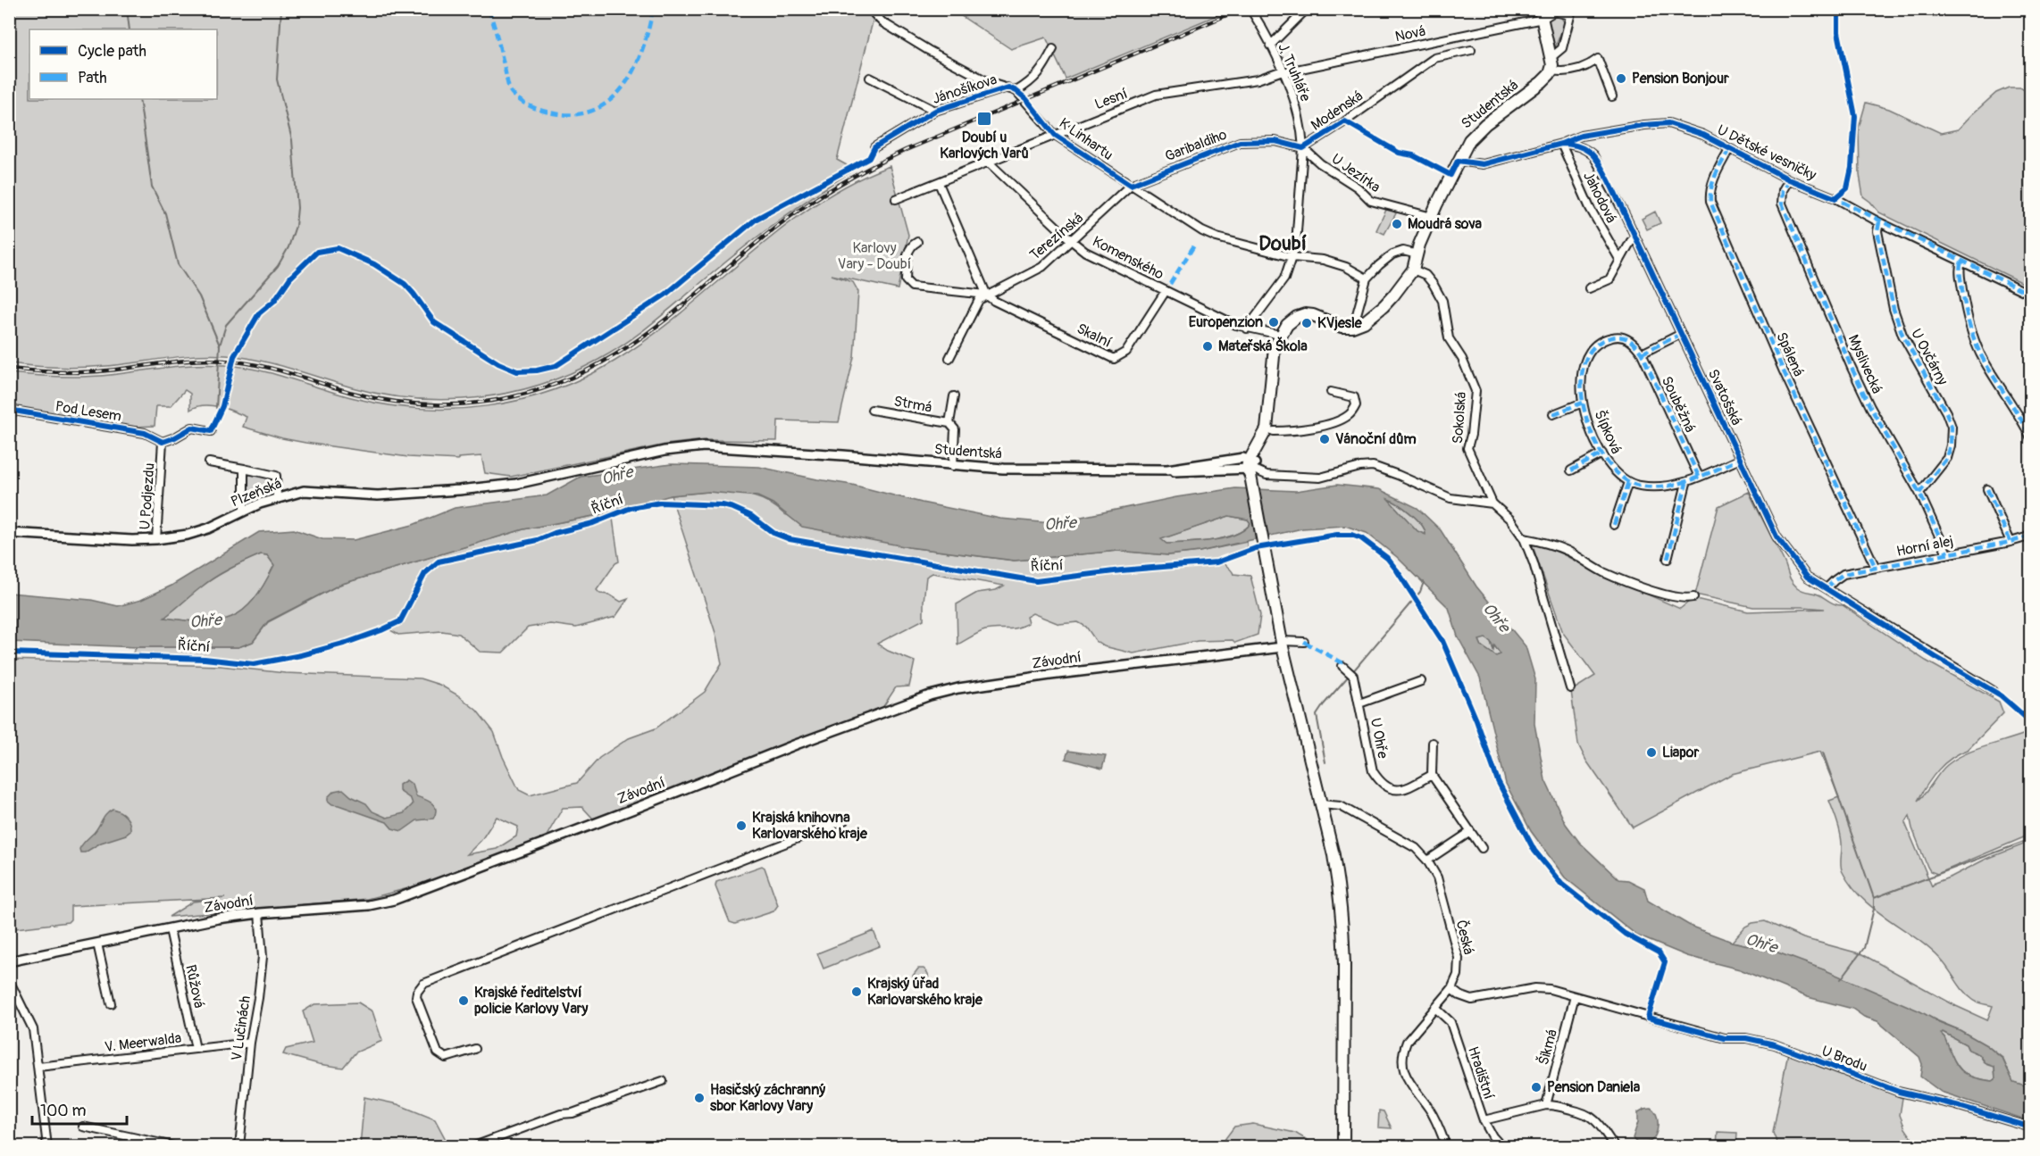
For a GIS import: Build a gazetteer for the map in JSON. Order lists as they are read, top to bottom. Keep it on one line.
{"streets":{"main road":["Studentská"],"street":["Nová","J. Truhláře","Jánošíkova","Lesní","Modenská","K Linhartu","Garibaldiho","U Dětské vesničky","U Jezírka","Jahodová","Terezínská","Komenského","Skalní","Spálená","U Ovčárny","Myslivecká","Svatošská","Strmá","Souběžná","Pod Lesem","Sokolská","Šípková","Plzeňská","U Podjezdu","Horní alej","Závodní","U Ohře","Česká","Růžová","V Lučinách","V. Meerwalda","Šikmá","U Brodu","Hradištní"],"cycle path":["Říční"]},"crossings":[["Nová","J. Truhláře"],["Nová","Lesní"],["J. Truhláře","Lesní"],["J. Truhláře","Modenská"],["J. Truhláře","Garibaldiho"],["J. Truhláře","U Jezírka"],["Jánošíkova","K Linhartu"],["Lesní","K Linhartu"],["Lesní","Komenského"],["Studentská","U Jezírka"],["Studentská","Komenského"],["Studentská","Strmá"],["Studentská","Sokolská"],["Studentská","Plzeňská"],["Modenská","K Linhartu"],["Modenská","Garibaldiho"],["Modenská","U Jezírka"],["Modenská","Komenského"],["K Linhartu","Garibaldiho"],["K Linhartu","Terezínská"],["Garibaldiho","U Jezírka"],["Garibaldiho","Terezínská"],["U Dětské vesničky","Jahodová"],["U Dětské vesničky","Spálená"],["U Dětské vesničky","U Ovčárny"],["U Dětské vesničky","Myslivecká"],["U Dětské vesničky","Svatošská"],["Jahodová","Svatošská"],["Terezínská","Komenského"],["Terezínská","Skalní"],["Komenského","Skalní"],["Spálená","Horní alej"],["U Ovčárny","Myslivecká"],["Myslivecká","Horní alej"],["Svatošská","Horní alej"],["Souběžná","Šípková"],["Pod Lesem","U Podjezdu"],["Plzeňská","U Podjezdu"],["Závodní","Růžová"],["Závodní","V Lučinách"],["Česká","U Brodu"],["Česká","Hradištní"],["Růžová","V. Meerwalda"],["V Lučinách","V. Meerwalda"],["Šikmá","U Brodu"]],"districts":["Doubí"],"water":["Ohře"],"parks":["Karlovy Vary - Doubí"],"places":{"other":["Pension Bonjour","Moudrá sova","Europenzion","KVjesle","Mateřská Škola","Vánoční dům","Liapor","Krajská knihovna Karlovarského kraje","Krajský úřad Karlovarského kraje","Krajské ředitelství policie Karlovy Vary","Pension Daniela","Hasičský záchranný sbor Karlovy Vary"],"transit":["Doubí u Karlových Varů"]},"legend":["Cycle path","Path"],"scale_bar":"100 m"}
